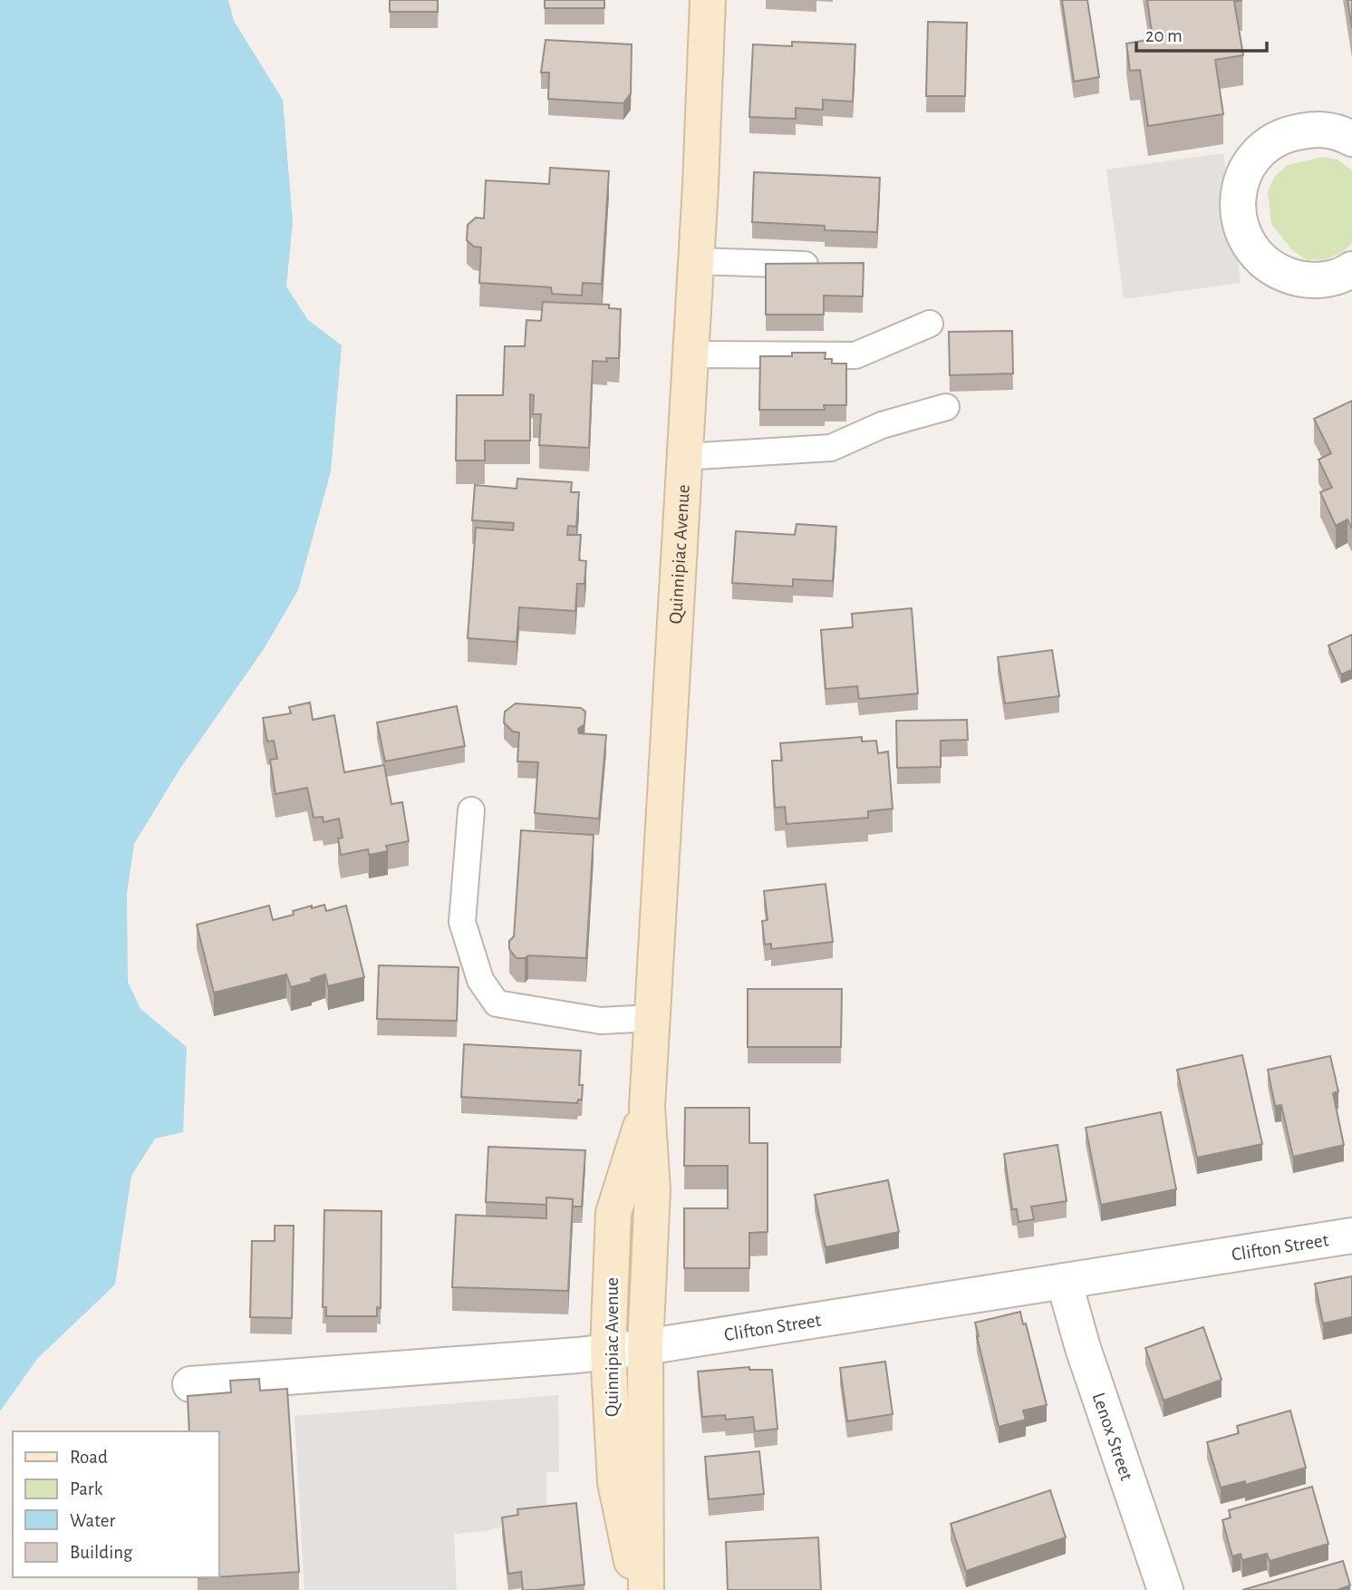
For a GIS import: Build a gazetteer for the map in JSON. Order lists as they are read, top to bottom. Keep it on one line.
{"streets":{"main road":["Quinnipiac Avenue"],"street":["Clifton Street","Lenox Street"]},"crossings":[["Quinnipiac Avenue","Clifton Street"],["Clifton Street","Lenox Street"]],"legend":["Road","Park","Water","Building"],"scale_bar":"20 m"}
